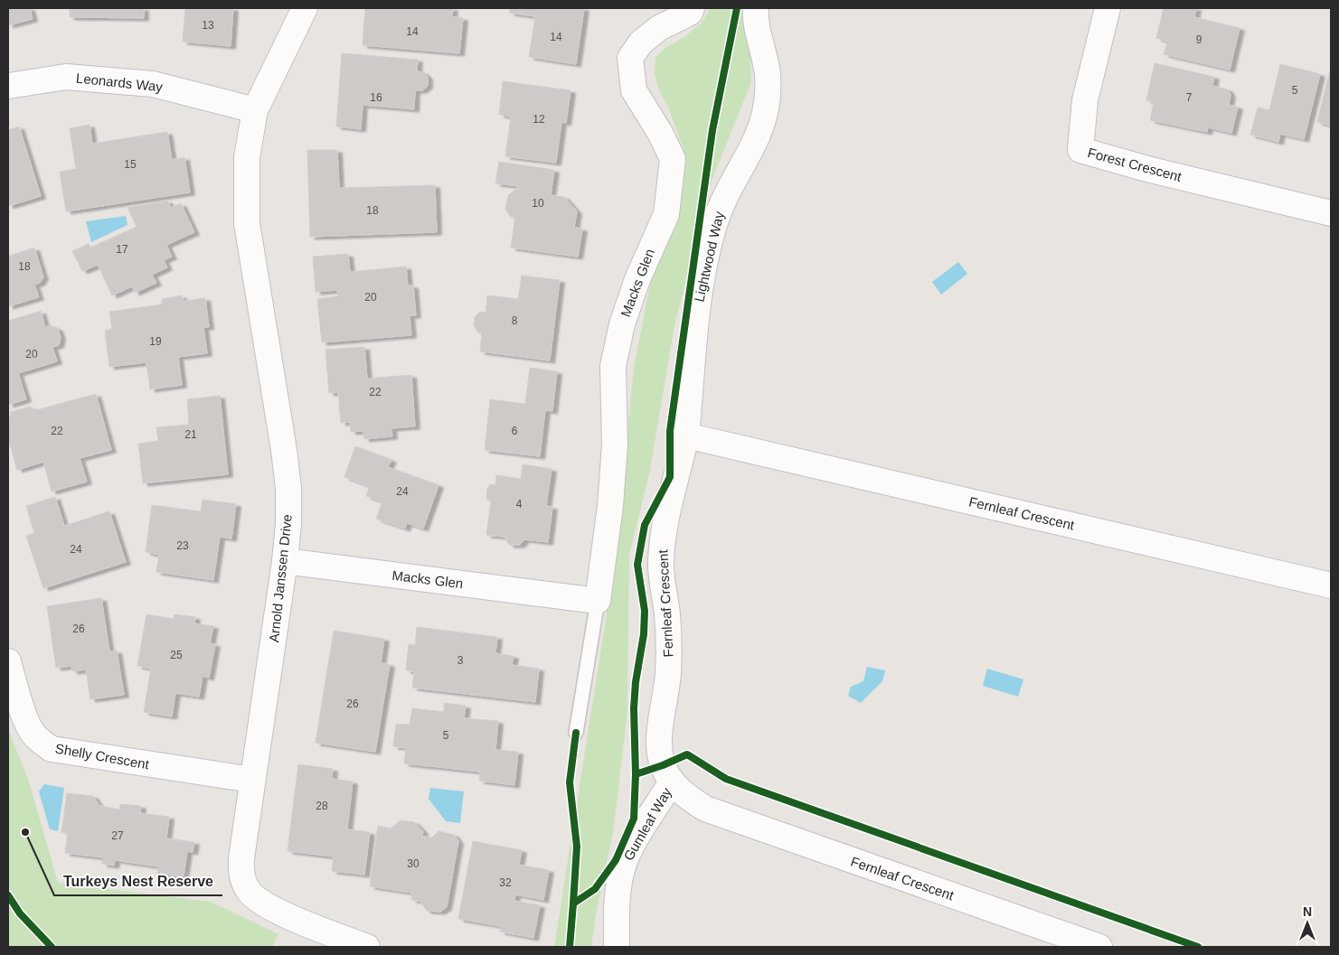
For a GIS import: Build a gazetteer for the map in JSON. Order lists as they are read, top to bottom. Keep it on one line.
{"streets":{"street":["Leonards Way","Forest Crescent","Lightwood Way","Macks Glen","Fernleaf Crescent","Arnold Janssen Drive","Shelly Crescent","Gumleaf Way"]},"crossings":[["Leonards Way","Arnold Janssen Drive"],["Lightwood Way","Fernleaf Crescent"],["Macks Glen","Arnold Janssen Drive"],["Fernleaf Crescent","Gumleaf Way"],["Arnold Janssen Drive","Shelly Crescent"]],"places":["Turkeys Nest Reserve"],"house_numbers":["13","14","14","9","5","16","7","12","15","10","18","17","18","20","8","19","20","22","22","6","21","24","4","23","24","26","25","3","26","5","28","27","30","32"],"north":"top"}
